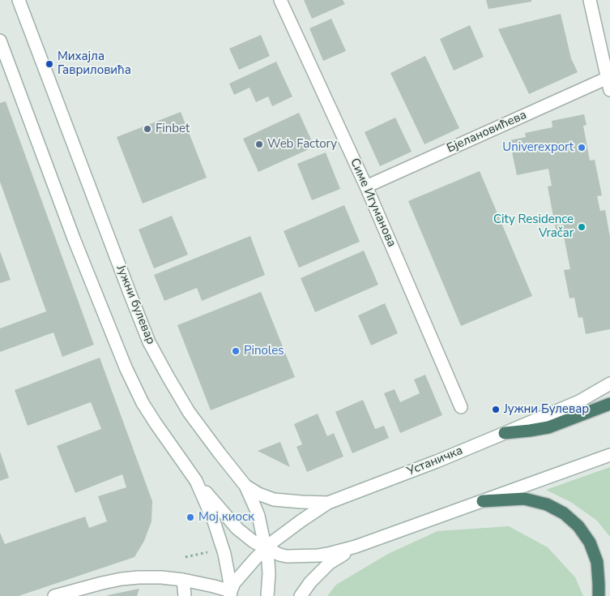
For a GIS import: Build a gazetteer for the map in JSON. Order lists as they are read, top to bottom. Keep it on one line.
{"streets":{"main road":["Бјелановићева","Симе Игуманова","Јужни булевар","Устаничка"]},"crossings":[["Бјелановићева","Симе Игуманова"],["Јужни булевар","Устаничка"]],"places":["Михајла Гавриловића","Finbet","Web Factory","Univerexport","City Residence Vračar","Pinoles","Јужни Булевар","Мој киоск"]}
